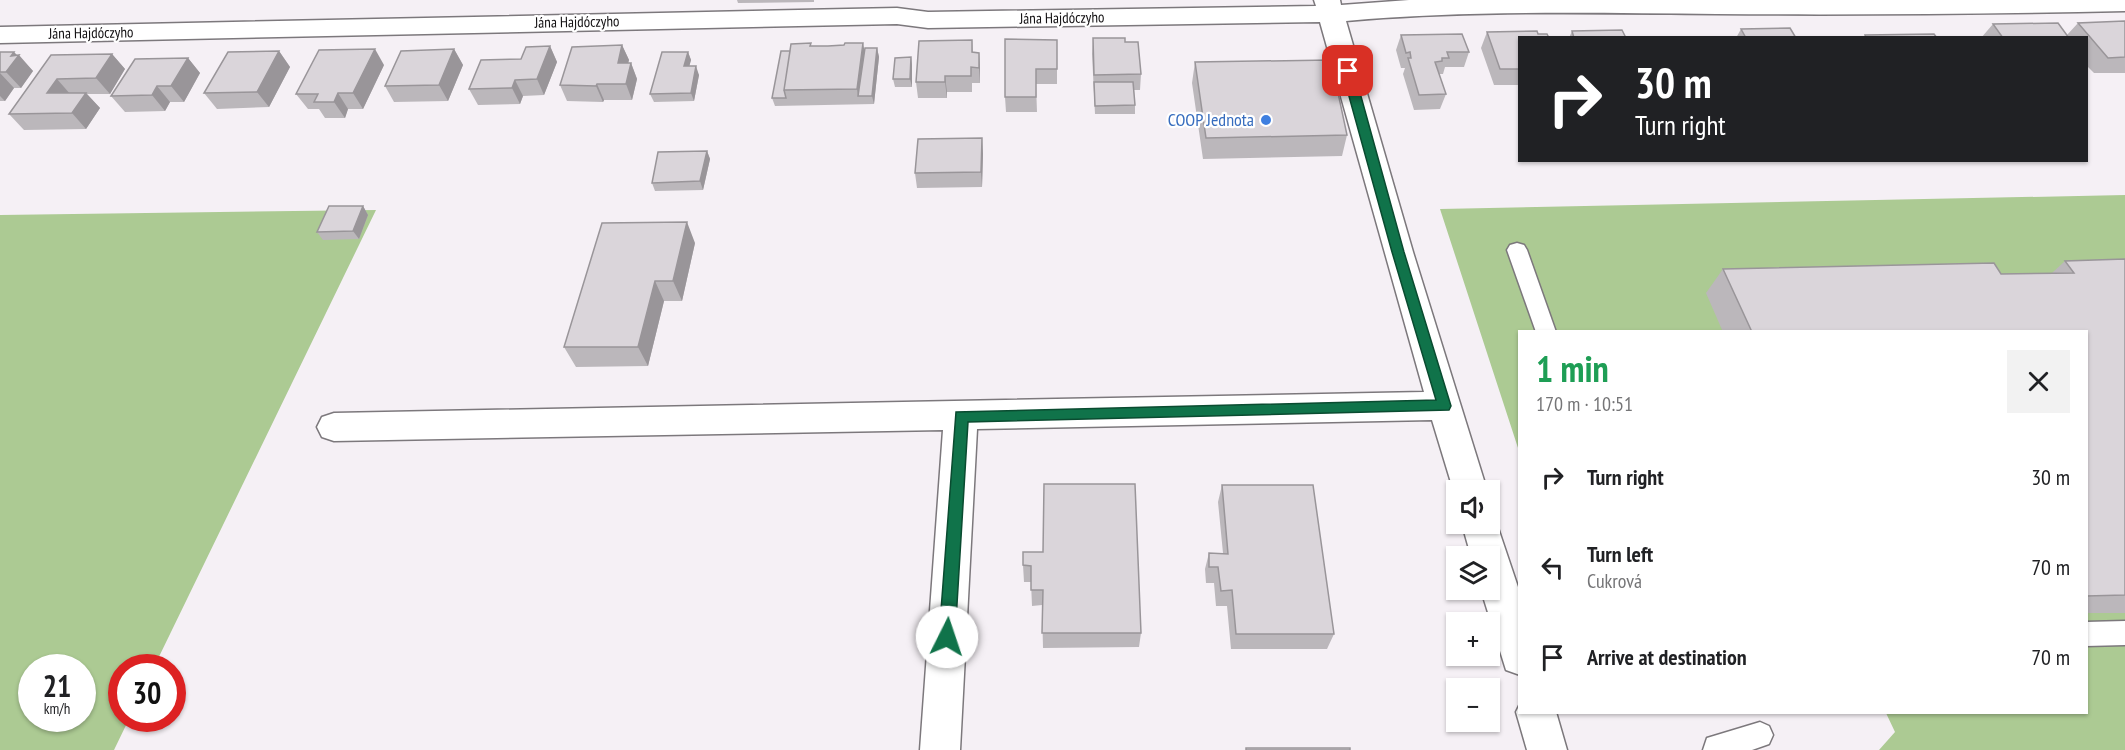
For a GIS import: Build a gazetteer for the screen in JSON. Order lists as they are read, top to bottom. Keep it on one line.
{"streets":{"street":["Jána Hajdóczyho"]},"places":["COOP Jednota"],"page":{"turn":["30 m","Turn right"],"heading":["1 min","170 m · 10:51"],"list":[{"name":"Turn right","value":"30 m"},{"name":"Turn left","note":"Cukrová","value":"70 m"},{"name":"Arrive at destination","value":"70 m"}],"map_buttons":["+","−"],"speed":"21 km/h","limit":"30"}}
